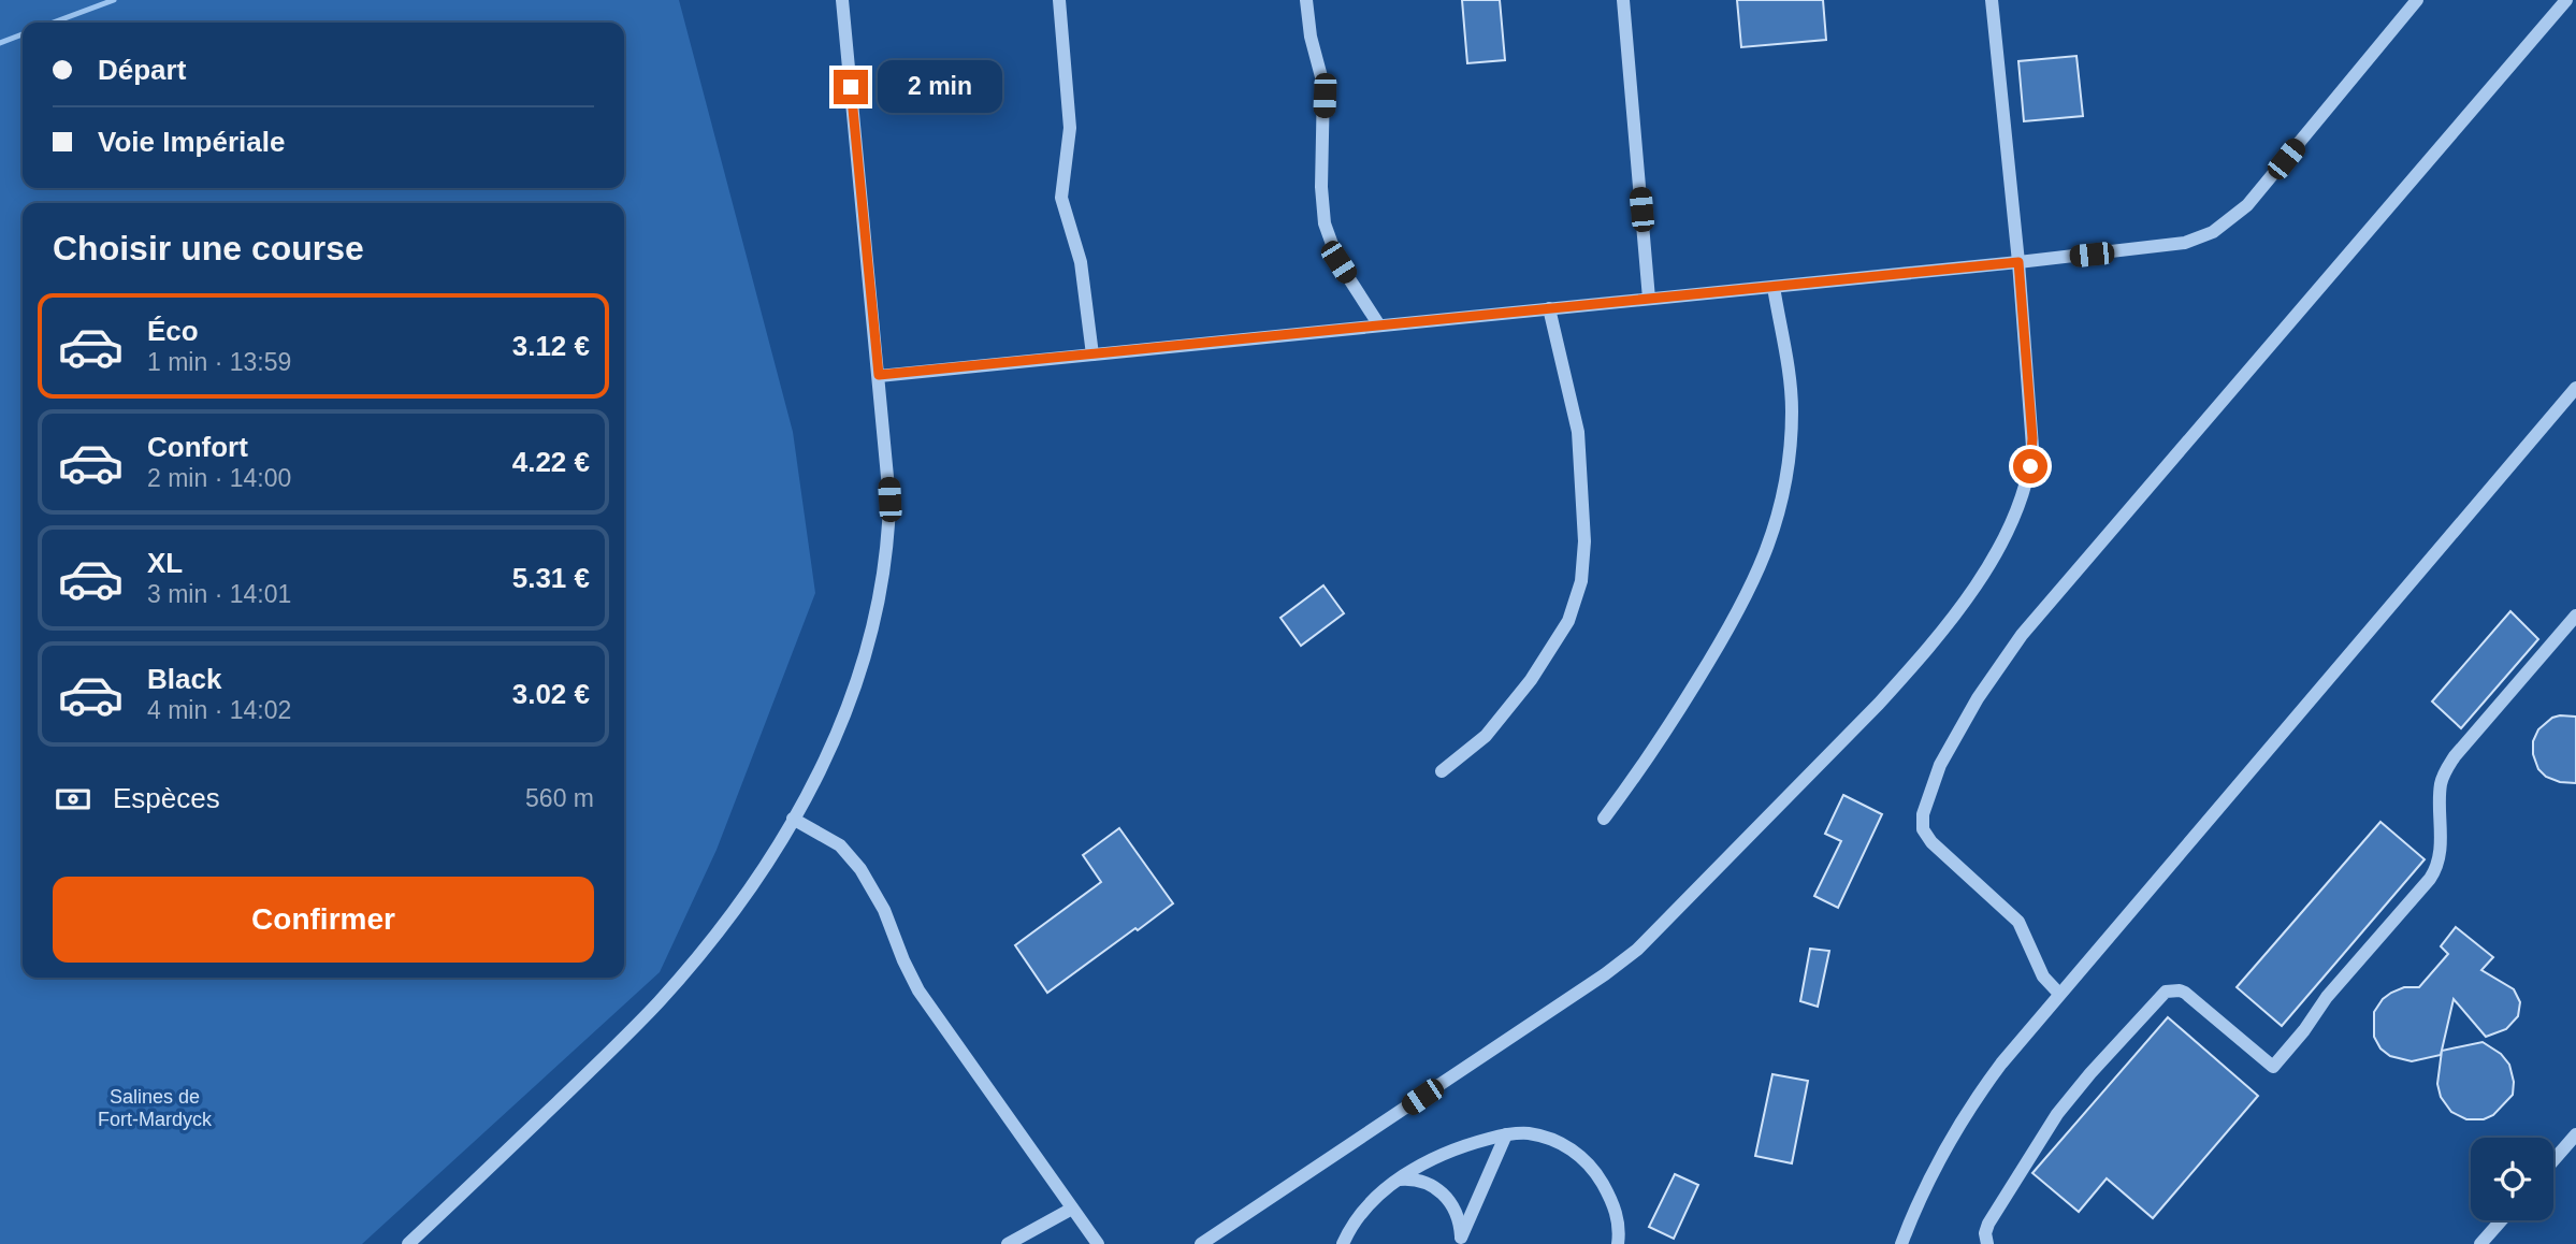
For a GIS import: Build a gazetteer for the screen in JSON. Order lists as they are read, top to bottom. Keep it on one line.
{"parks":["Salines de Fort-Mardyck"],"page":{"banner":["Départ","Voie Impériale"],"bubble":"2 min","heading":"Choisir une course","list":[{"name":"Éco","note":"1 min · 13:59","value":"3.12 €"},{"name":"Confort","note":"2 min · 14:00","value":"4.22 €"},{"name":"XL","note":"3 min · 14:01","value":"5.31 €"},{"name":"Black","note":"4 min · 14:02","value":"3.02 €"}],"pay":["Espèces","560 m"],"buttons":"Confirmer"}}
